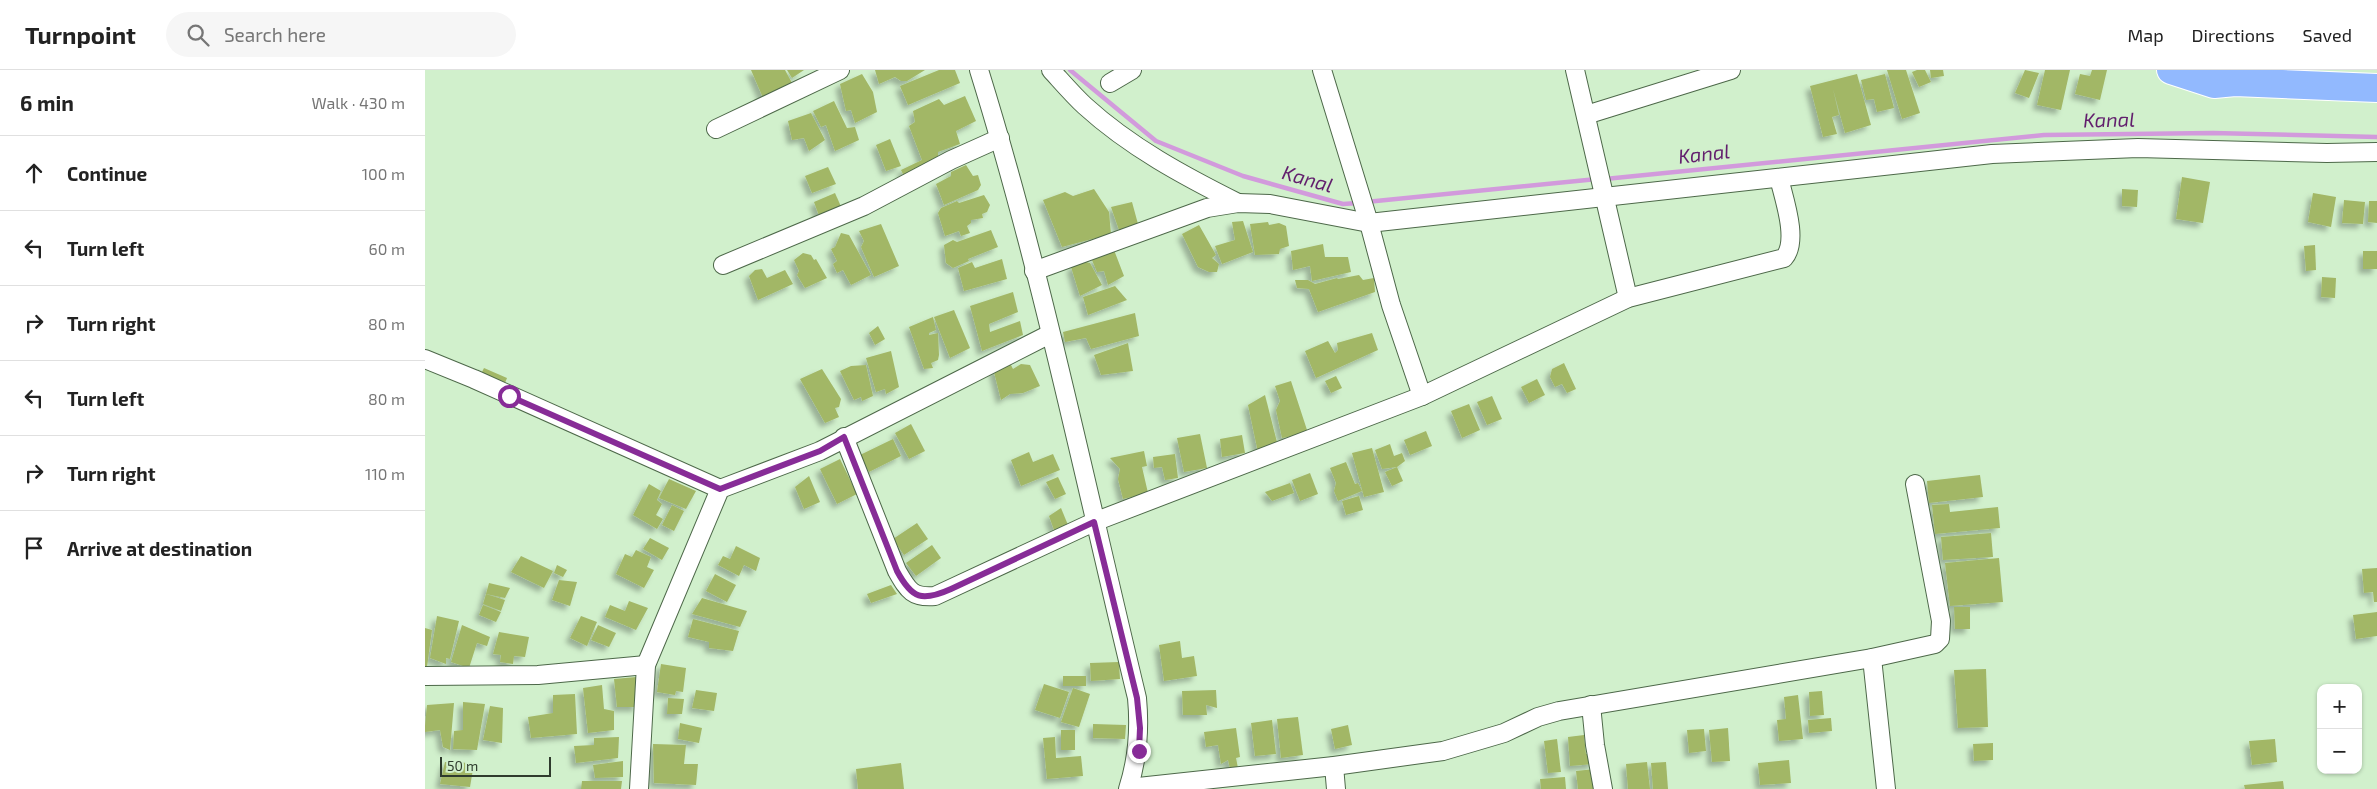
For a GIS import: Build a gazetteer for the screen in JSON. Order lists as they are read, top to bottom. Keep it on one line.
{"water":["Kanal"],"scale_bar":"50 m","page":{"header":"Turnpoint","search":"Search here","nav":["Map","Directions","Saved"],"heading":["6 min","Walk · 430 m"],"list":[["Continue","100 m"],["Turn left","60 m"],["Turn right","80 m"],["Turn left","80 m"],["Turn right","110 m"],"Arrive at destination"],"map_buttons":["+","−"],"scale":"50 m"}}
